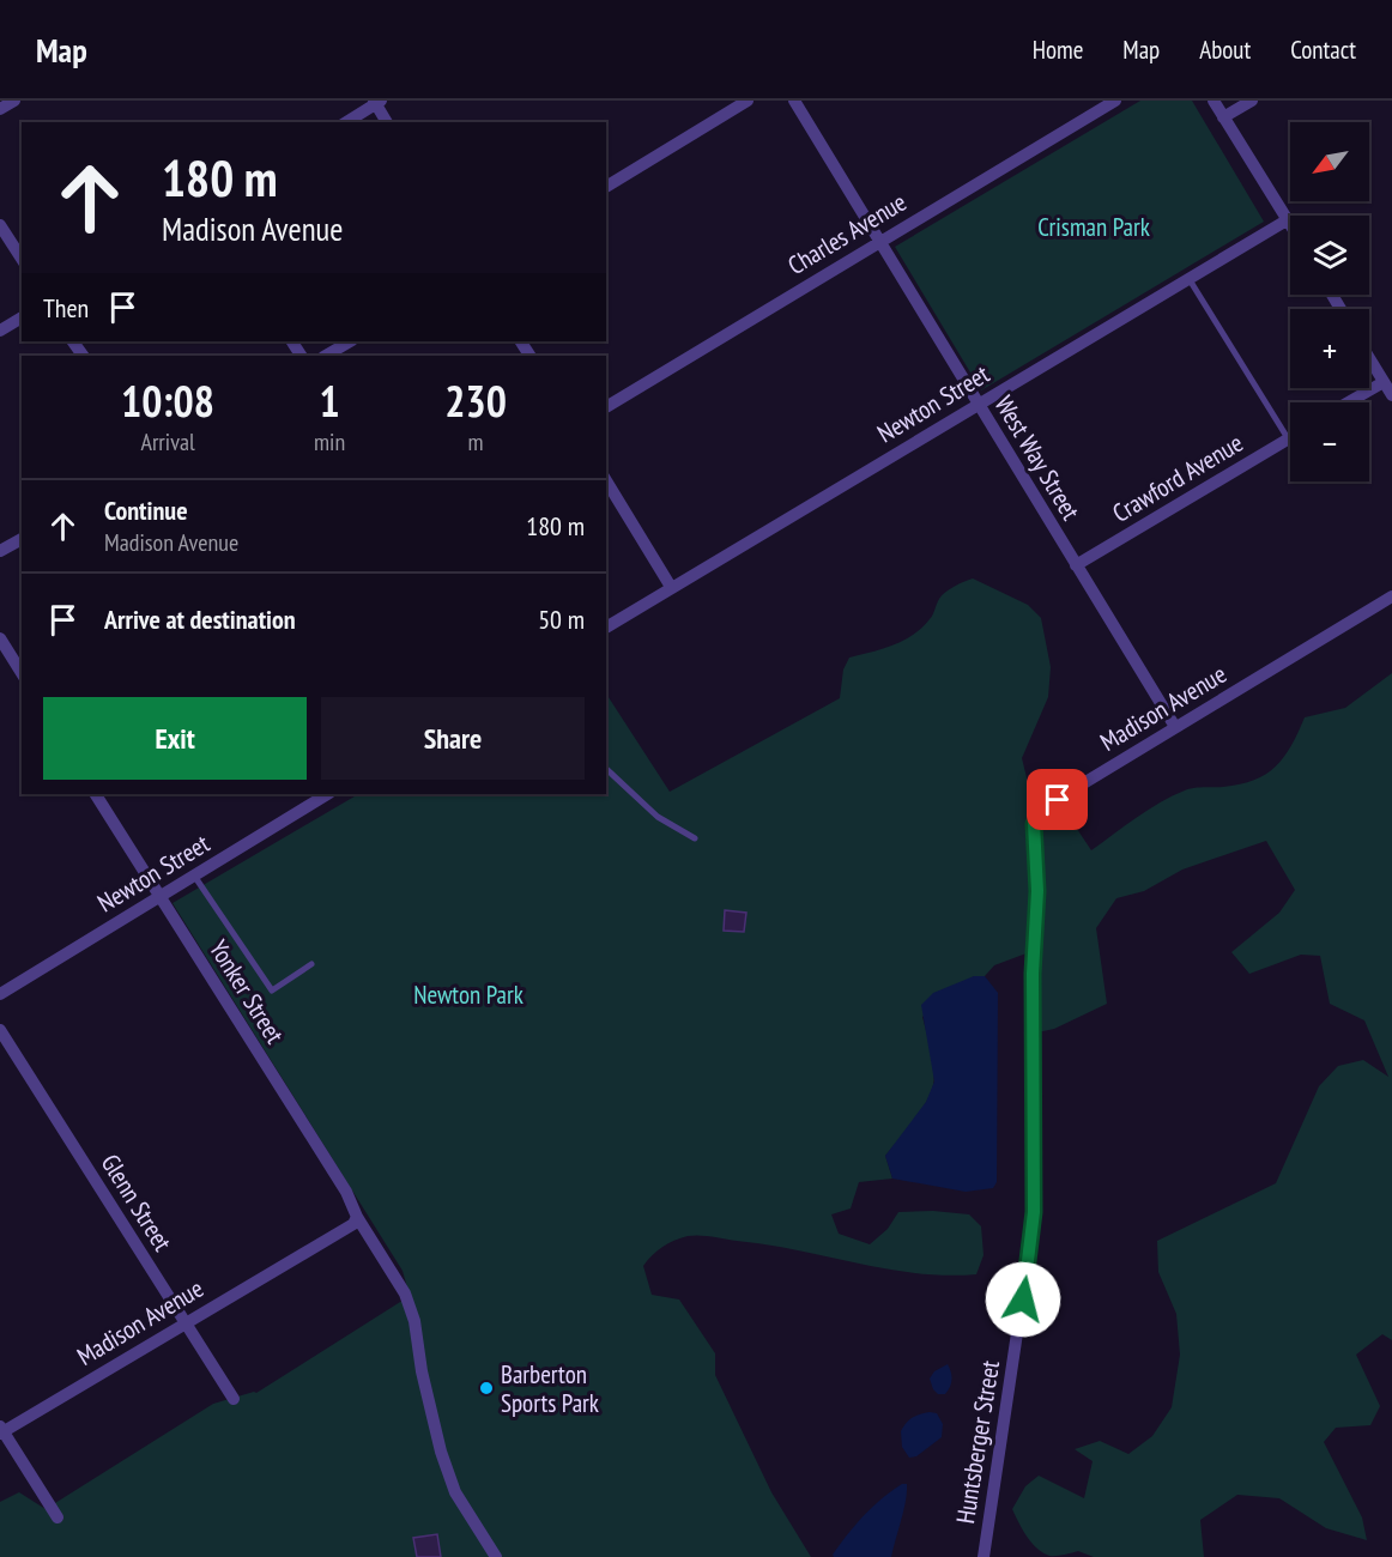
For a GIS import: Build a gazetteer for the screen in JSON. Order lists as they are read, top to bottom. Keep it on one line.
{"streets":{"street":["Charles Avenue","Newton Street","West Way Street","Crawford Avenue","Madison Avenue","Yonker Street","Glenn Street","Huntsberger Street"]},"crossings":[["Charles Avenue","West Way Street"],["Newton Street","West Way Street"],["Newton Street","Yonker Street"],["West Way Street","Crawford Avenue"],["West Way Street","Madison Avenue"],["Madison Avenue","Yonker Street"],["Madison Avenue","Glenn Street"],["Madison Avenue","Huntsberger Street"]],"parks":["Crisman Park","Newton Park"],"places":["Barberton Sports Park"],"north":"bottom left","page":{"header":"Map","nav":["Home","Map","About","Contact"],"map_buttons":["+","−"],"turn":["180 m","Madison Avenue"],"then":"Then","eta":["10:08","Arrival","1","min","230","m"],"list":[{"name":"Continue","note":"Madison Avenue","value":"180 m"},{"name":"Arrive at destination","value":"50 m"}],"buttons":["Exit","Share"]}}
